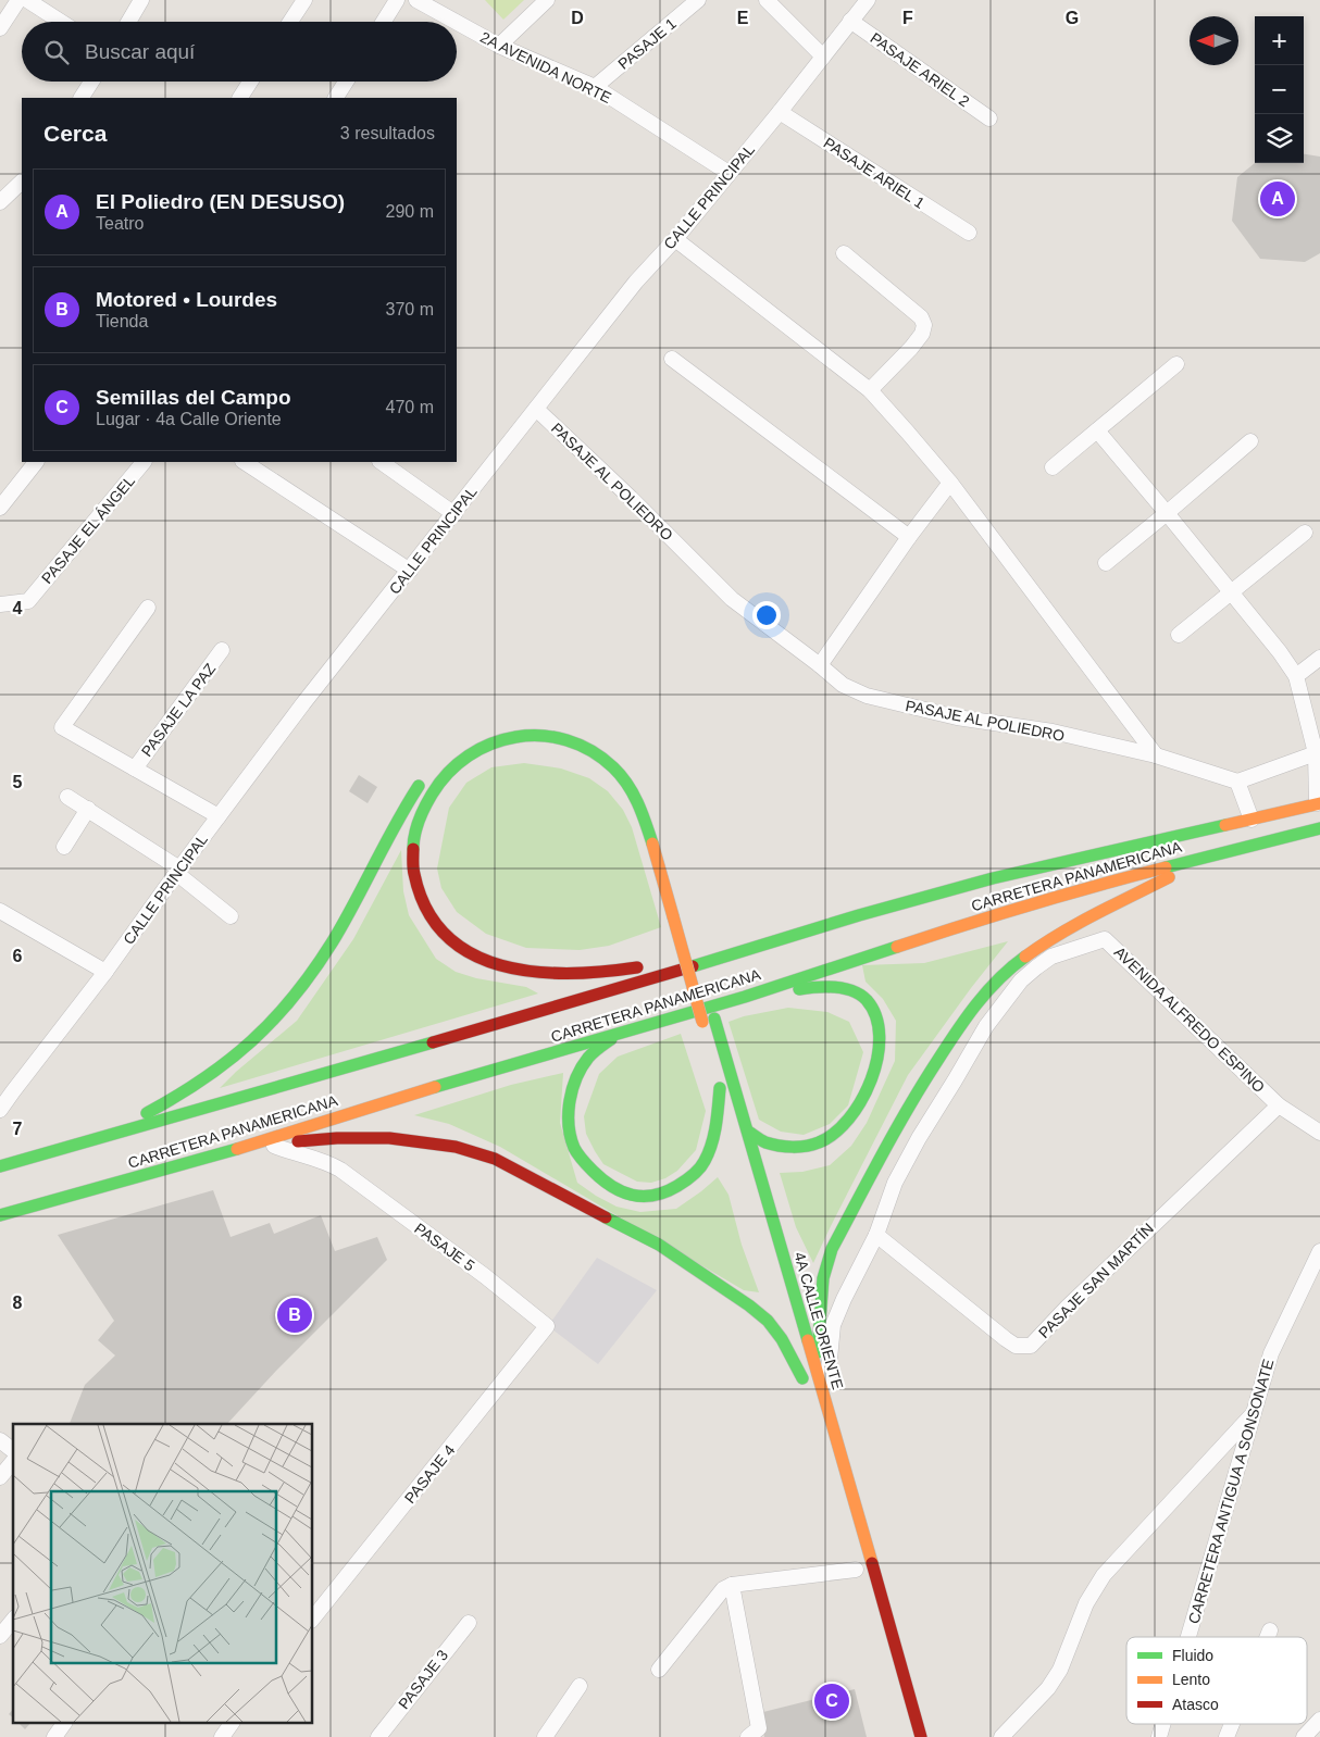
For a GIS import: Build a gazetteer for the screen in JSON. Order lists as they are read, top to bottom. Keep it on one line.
{"streets":{"highway":["CARRETERA PANAMERICANA","4A CALLE ORIENTE"],"street":["PASAJE 1","2A AVENIDA NORTE","PASAJE ARIEL 2","PASAJE ARIEL 1","CALLE PRINCIPAL","PASAJE AL POLIEDRO","PASAJE EL ÁNGEL","PASAJE LA PAZ","AVENIDA ALFREDO ESPINO","PASAJE 5","PASAJE SAN MARTÍN","PASAJE 4","CARRETERA ANTIGUA A SONSONATE","PASAJE 3"]},"crossings":[["PASAJE 1","2A AVENIDA NORTE"],["2A AVENIDA NORTE","CALLE PRINCIPAL"],["PASAJE ARIEL 2","CALLE PRINCIPAL"],["PASAJE ARIEL 1","CALLE PRINCIPAL"],["CALLE PRINCIPAL","PASAJE AL POLIEDRO"],["AVENIDA ALFREDO ESPINO","PASAJE SAN MARTÍN"],["PASAJE 5","PASAJE 4"]],"legend":["Fluido","Lento","Atasco"],"north":"left","page":{"map_buttons":["+","−"],"search":"Buscar aquí","heading":["Cerca","3 resultados"],"list":[{"mark":"A","name":"El Poliedro (EN DESUSO)","note":"Teatro","value":"290 m"},{"mark":"B","name":"Motored • Lourdes","note":"Tienda","value":"370 m"},{"mark":"C","name":"Semillas del Campo","note":"Lugar · 4a Calle Oriente","value":"470 m"}],"pins":["A","B","C"]},"grid":{"columns":["D","E","F","G"],"rows":["4","5","6","7","8"]}}
